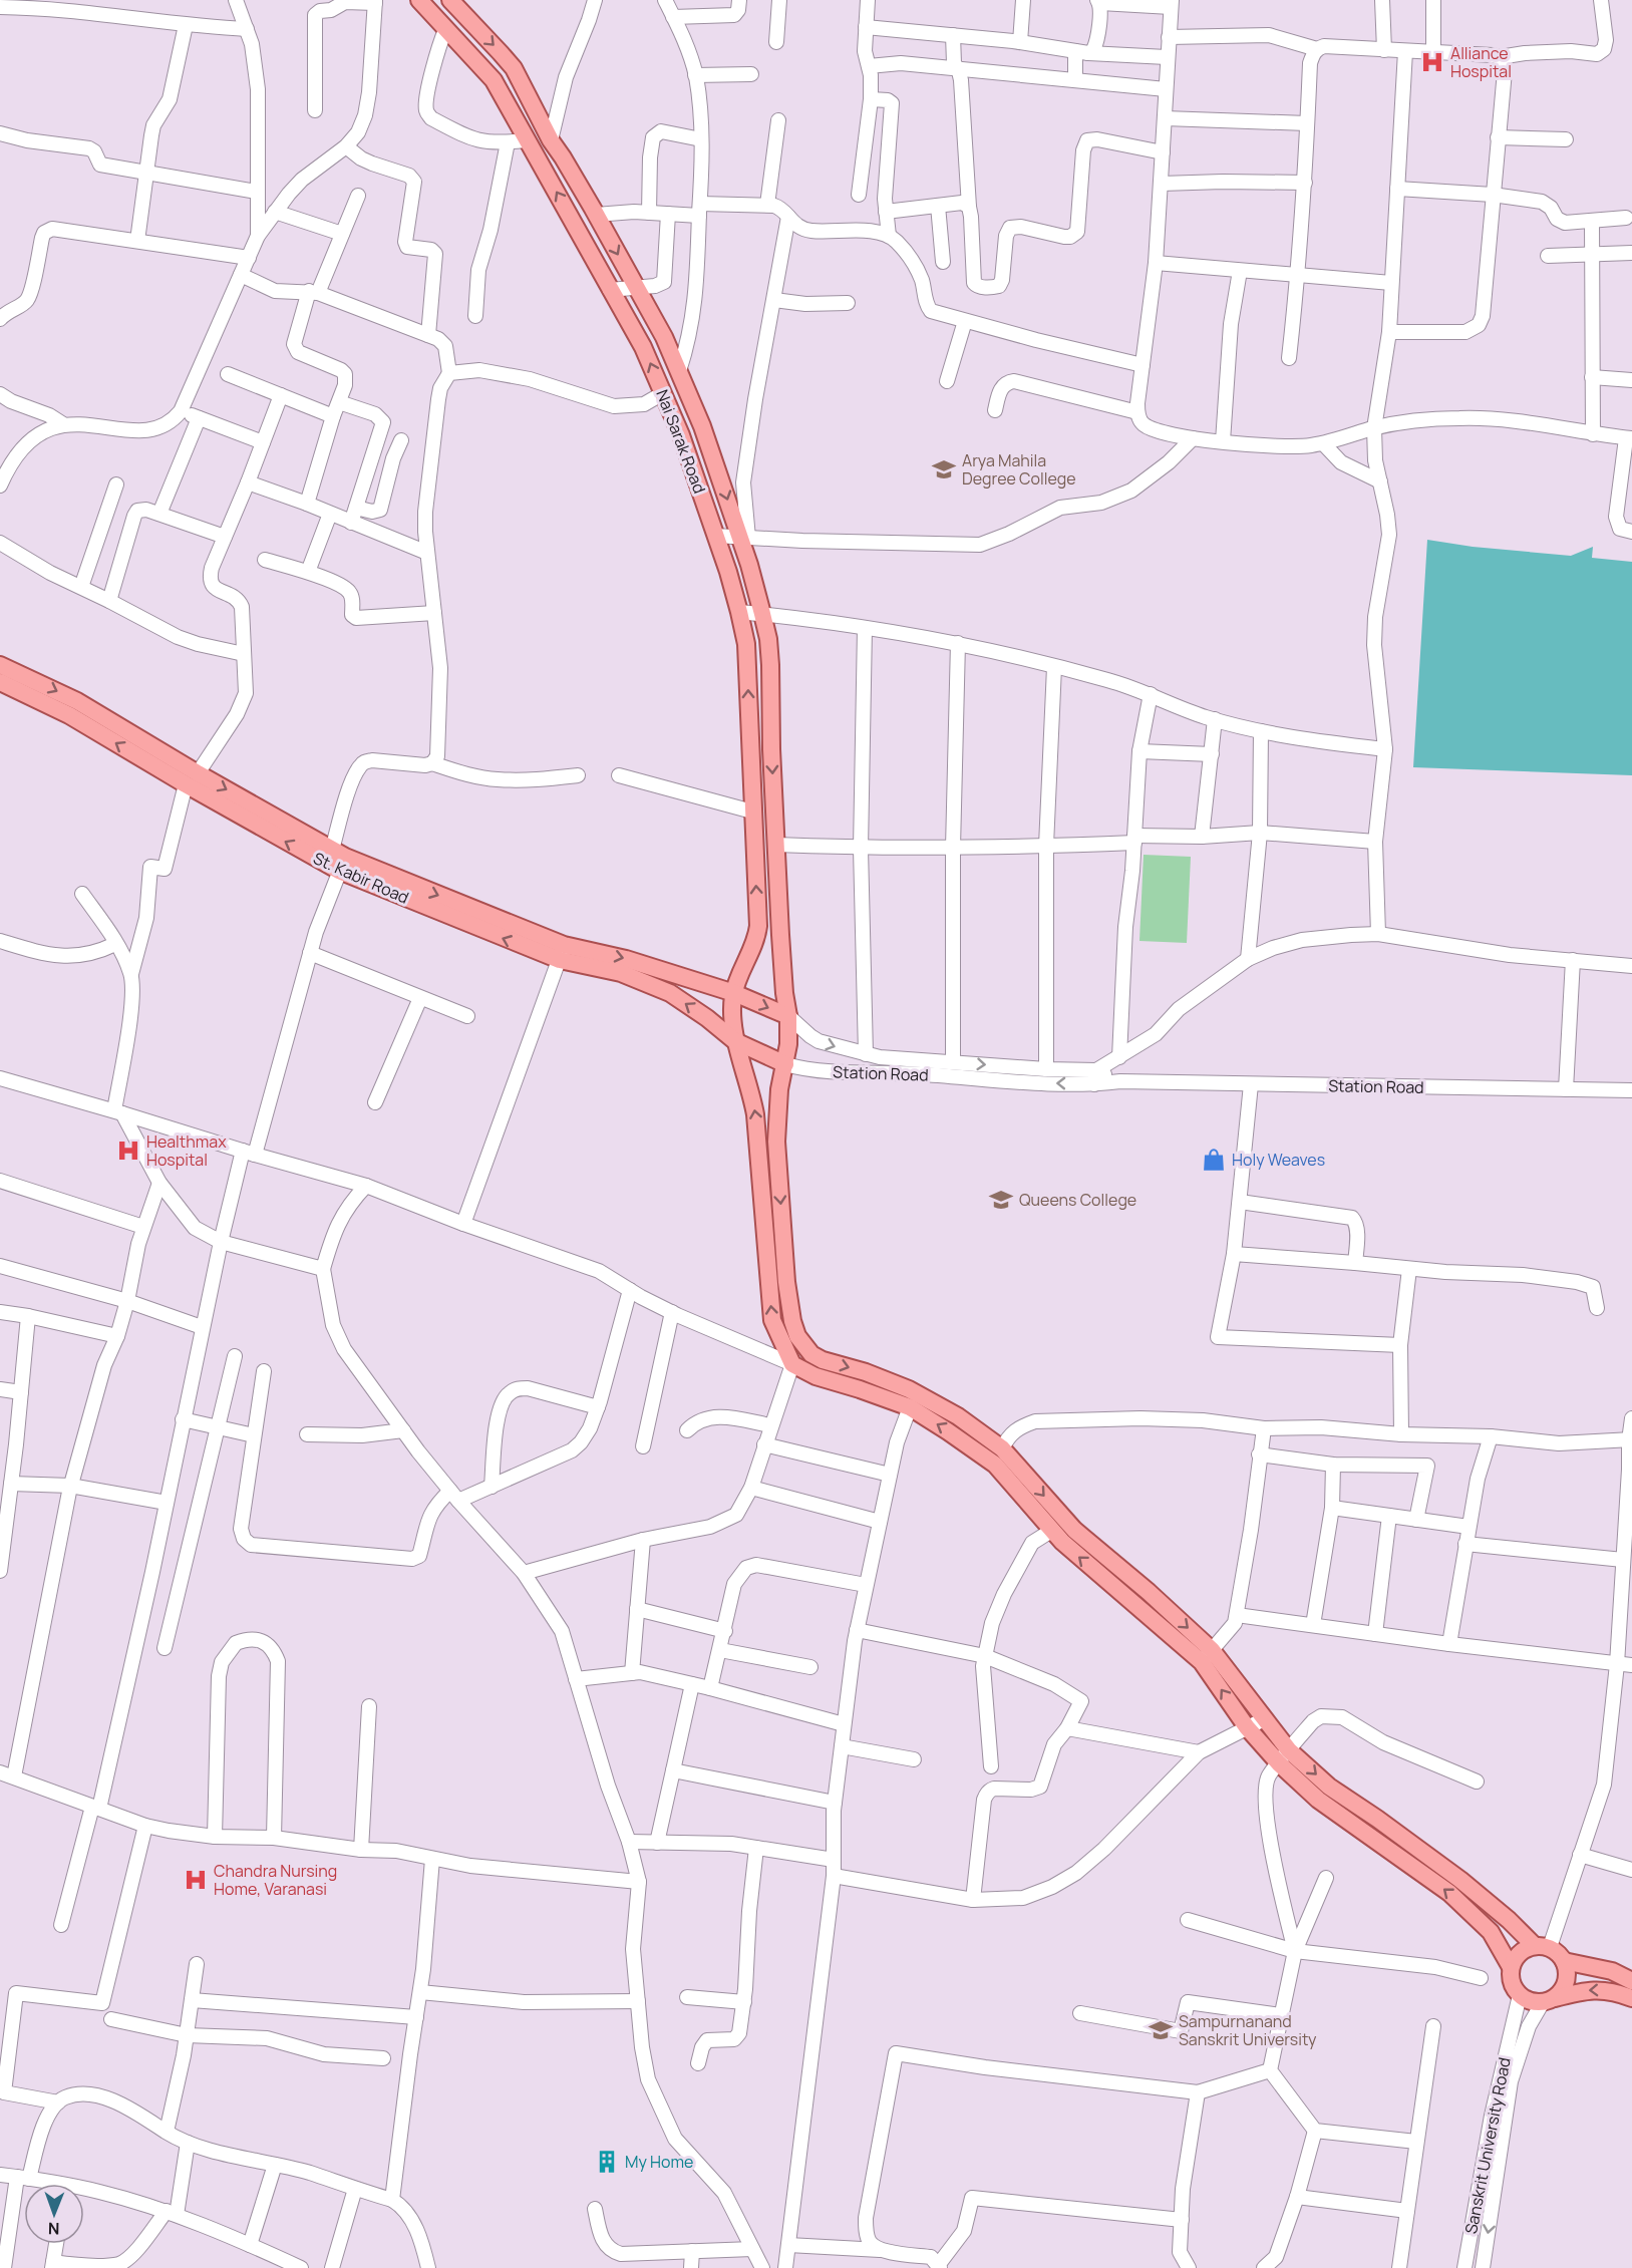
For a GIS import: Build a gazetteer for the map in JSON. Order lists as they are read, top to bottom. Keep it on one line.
{"streets":{"main road":["Nai Sarak Road","St. Kabir Road"],"street":["Station Road","Sanskrit University Road"]},"crossings":[["Nai Sarak Road","St. Kabir Road"],["Nai Sarak Road","Station Road"],["St. Kabir Road","Station Road"]],"places":{"hospital":["Alliance Hospital","Healthmax Hospital","Chandra Nursing Home, Varanasi"],"school or university":["Arya Mahila Degree College","Queens College","Sampurnanand Sanskrit University"],"shop":["Holy Weaves"],"building":["My Home"]},"north":"bottom"}
